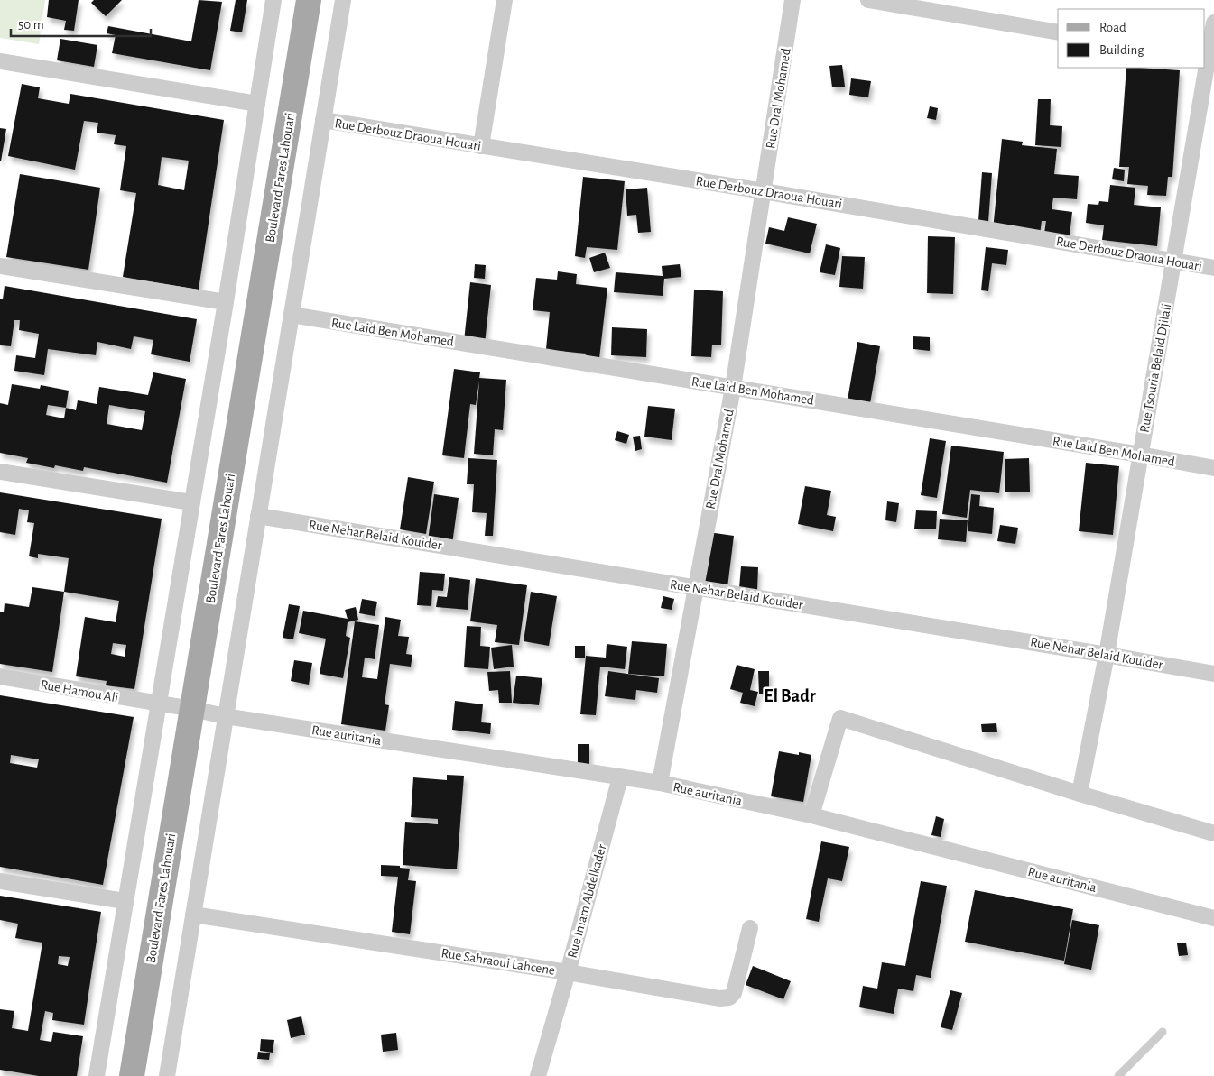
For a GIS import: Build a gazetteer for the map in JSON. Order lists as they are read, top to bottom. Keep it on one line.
{"streets":{"main road":["Boulevard Fares Lahouari"],"street":["Rue Dral Mohamed","Rue Derbouz Draoua Houari","Rue Laid Ben Mohamed","Rue Tsouria Belaid Djilali","Rue Nehar Belaid Kouider","Rue Hamou Ali","Rue auritania","Rue Imam Abdelkader","Rue Sahraoui Lahcene"]},"crossings":[["Rue Dral Mohamed","Rue Derbouz Draoua Houari"],["Rue Dral Mohamed","Rue Laid Ben Mohamed"],["Rue Dral Mohamed","Rue Nehar Belaid Kouider"],["Rue Dral Mohamed","Rue auritania"],["Rue Derbouz Draoua Houari","Rue Tsouria Belaid Djilali"],["Boulevard Fares Lahouari","Rue Hamou Ali"],["Boulevard Fares Lahouari","Rue auritania"],["Rue Laid Ben Mohamed","Rue Tsouria Belaid Djilali"],["Rue Tsouria Belaid Djilali","Rue Nehar Belaid Kouider"],["Rue Hamou Ali","Rue auritania"],["Rue auritania","Rue Imam Abdelkader"],["Rue Imam Abdelkader","Rue Sahraoui Lahcene"]],"districts":["El Badr"],"legend":["Road","Building"],"scale_bar":"50 m"}
